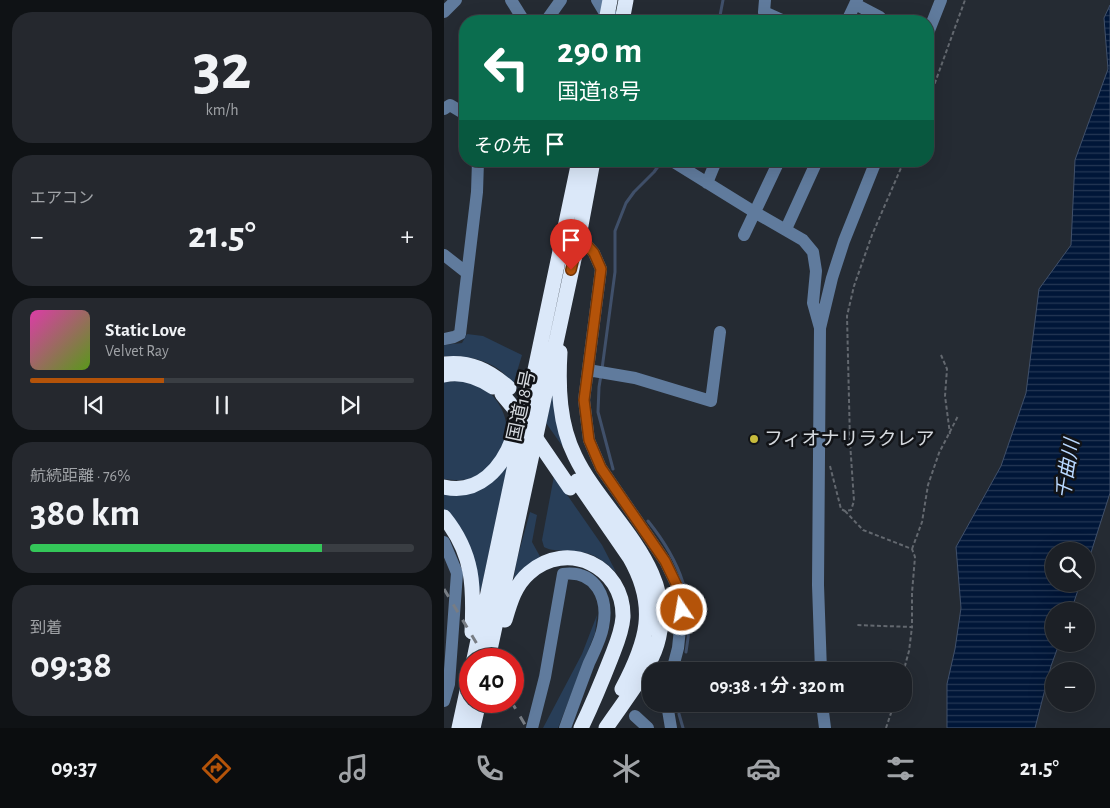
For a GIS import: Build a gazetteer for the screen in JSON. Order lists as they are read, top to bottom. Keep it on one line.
{"streets":{"highway":["国道18号"]},"water":["千曲川"],"places":["フィオナリラクレア"],"page":{"tile":[["32","km/h"],"エアコン",["航続距離 · 76%","380 km"],["到着","09:38"]],"turn":["290 m","国道18号"],"then":"その先","heat":["−","21.5°","+"],"song":["Static Love","Velvet Ray"],"map_buttons":["+","−"],"limit":"40","trip":"09:38 · 1 分 · 320 m","tabs":["09:37","21.5°"]}}
